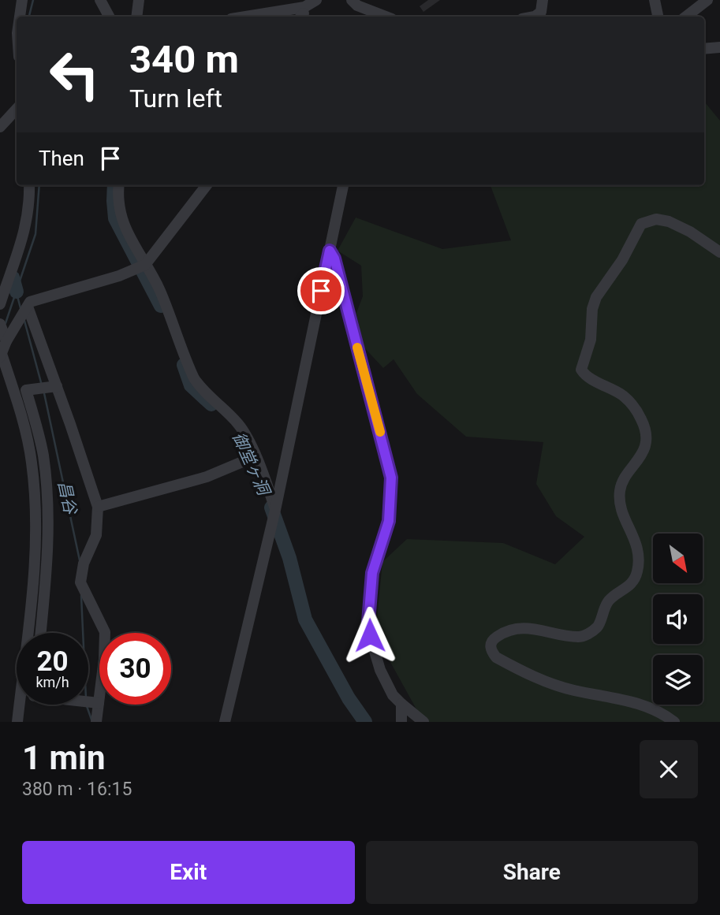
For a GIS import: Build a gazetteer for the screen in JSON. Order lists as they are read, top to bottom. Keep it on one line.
{"water":["御堂ヶ洞","昌谷"],"north":"bottom right","page":{"turn":["340 m","Turn left"],"then":"Then","speed":"20 km/h","limit":"30","heading":["1 min","380 m · 16:15"],"buttons":["Exit","Share"]}}
